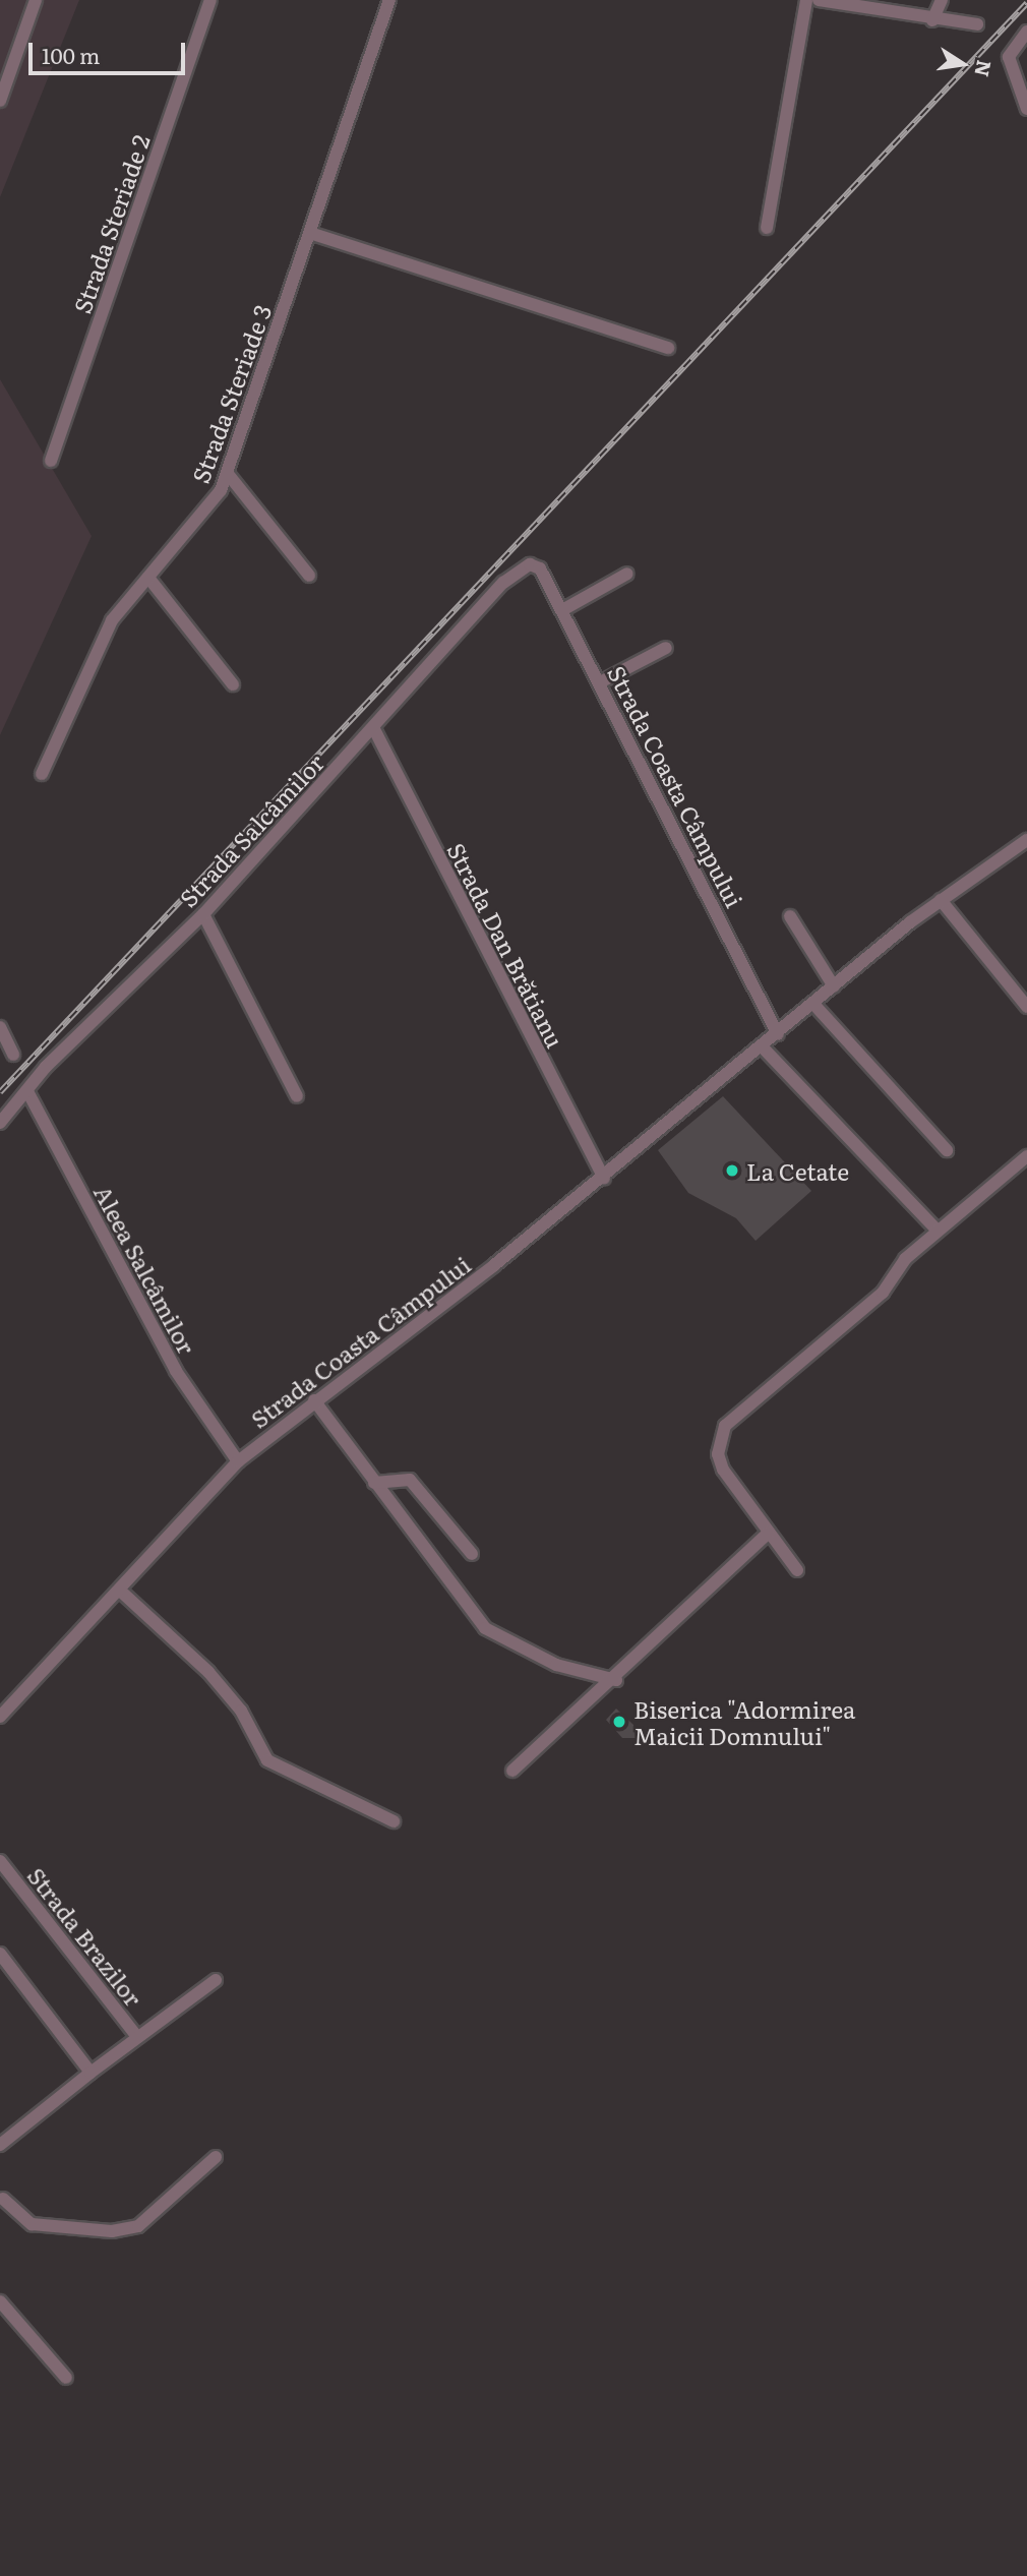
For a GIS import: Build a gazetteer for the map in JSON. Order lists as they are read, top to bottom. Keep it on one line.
{"streets":{"street":["Strada Steriade 2","Strada Steriade 3","Strada Coasta Câmpului","Strada Salcâmilor","Strada Dan Brătianu","Aleea Salcâmilor","Strada Brazilor"]},"crossings":[["Strada Coasta Câmpului","Strada Salcâmilor"],["Strada Coasta Câmpului","Strada Dan Brătianu"],["Strada Coasta Câmpului","Aleea Salcâmilor"],["Strada Salcâmilor","Strada Dan Brătianu"],["Strada Salcâmilor","Aleea Salcâmilor"]],"places":["La Cetate","Biserica \"Adormirea Maicii Domnului\""],"scale_bar":"100 m","north":"right"}
